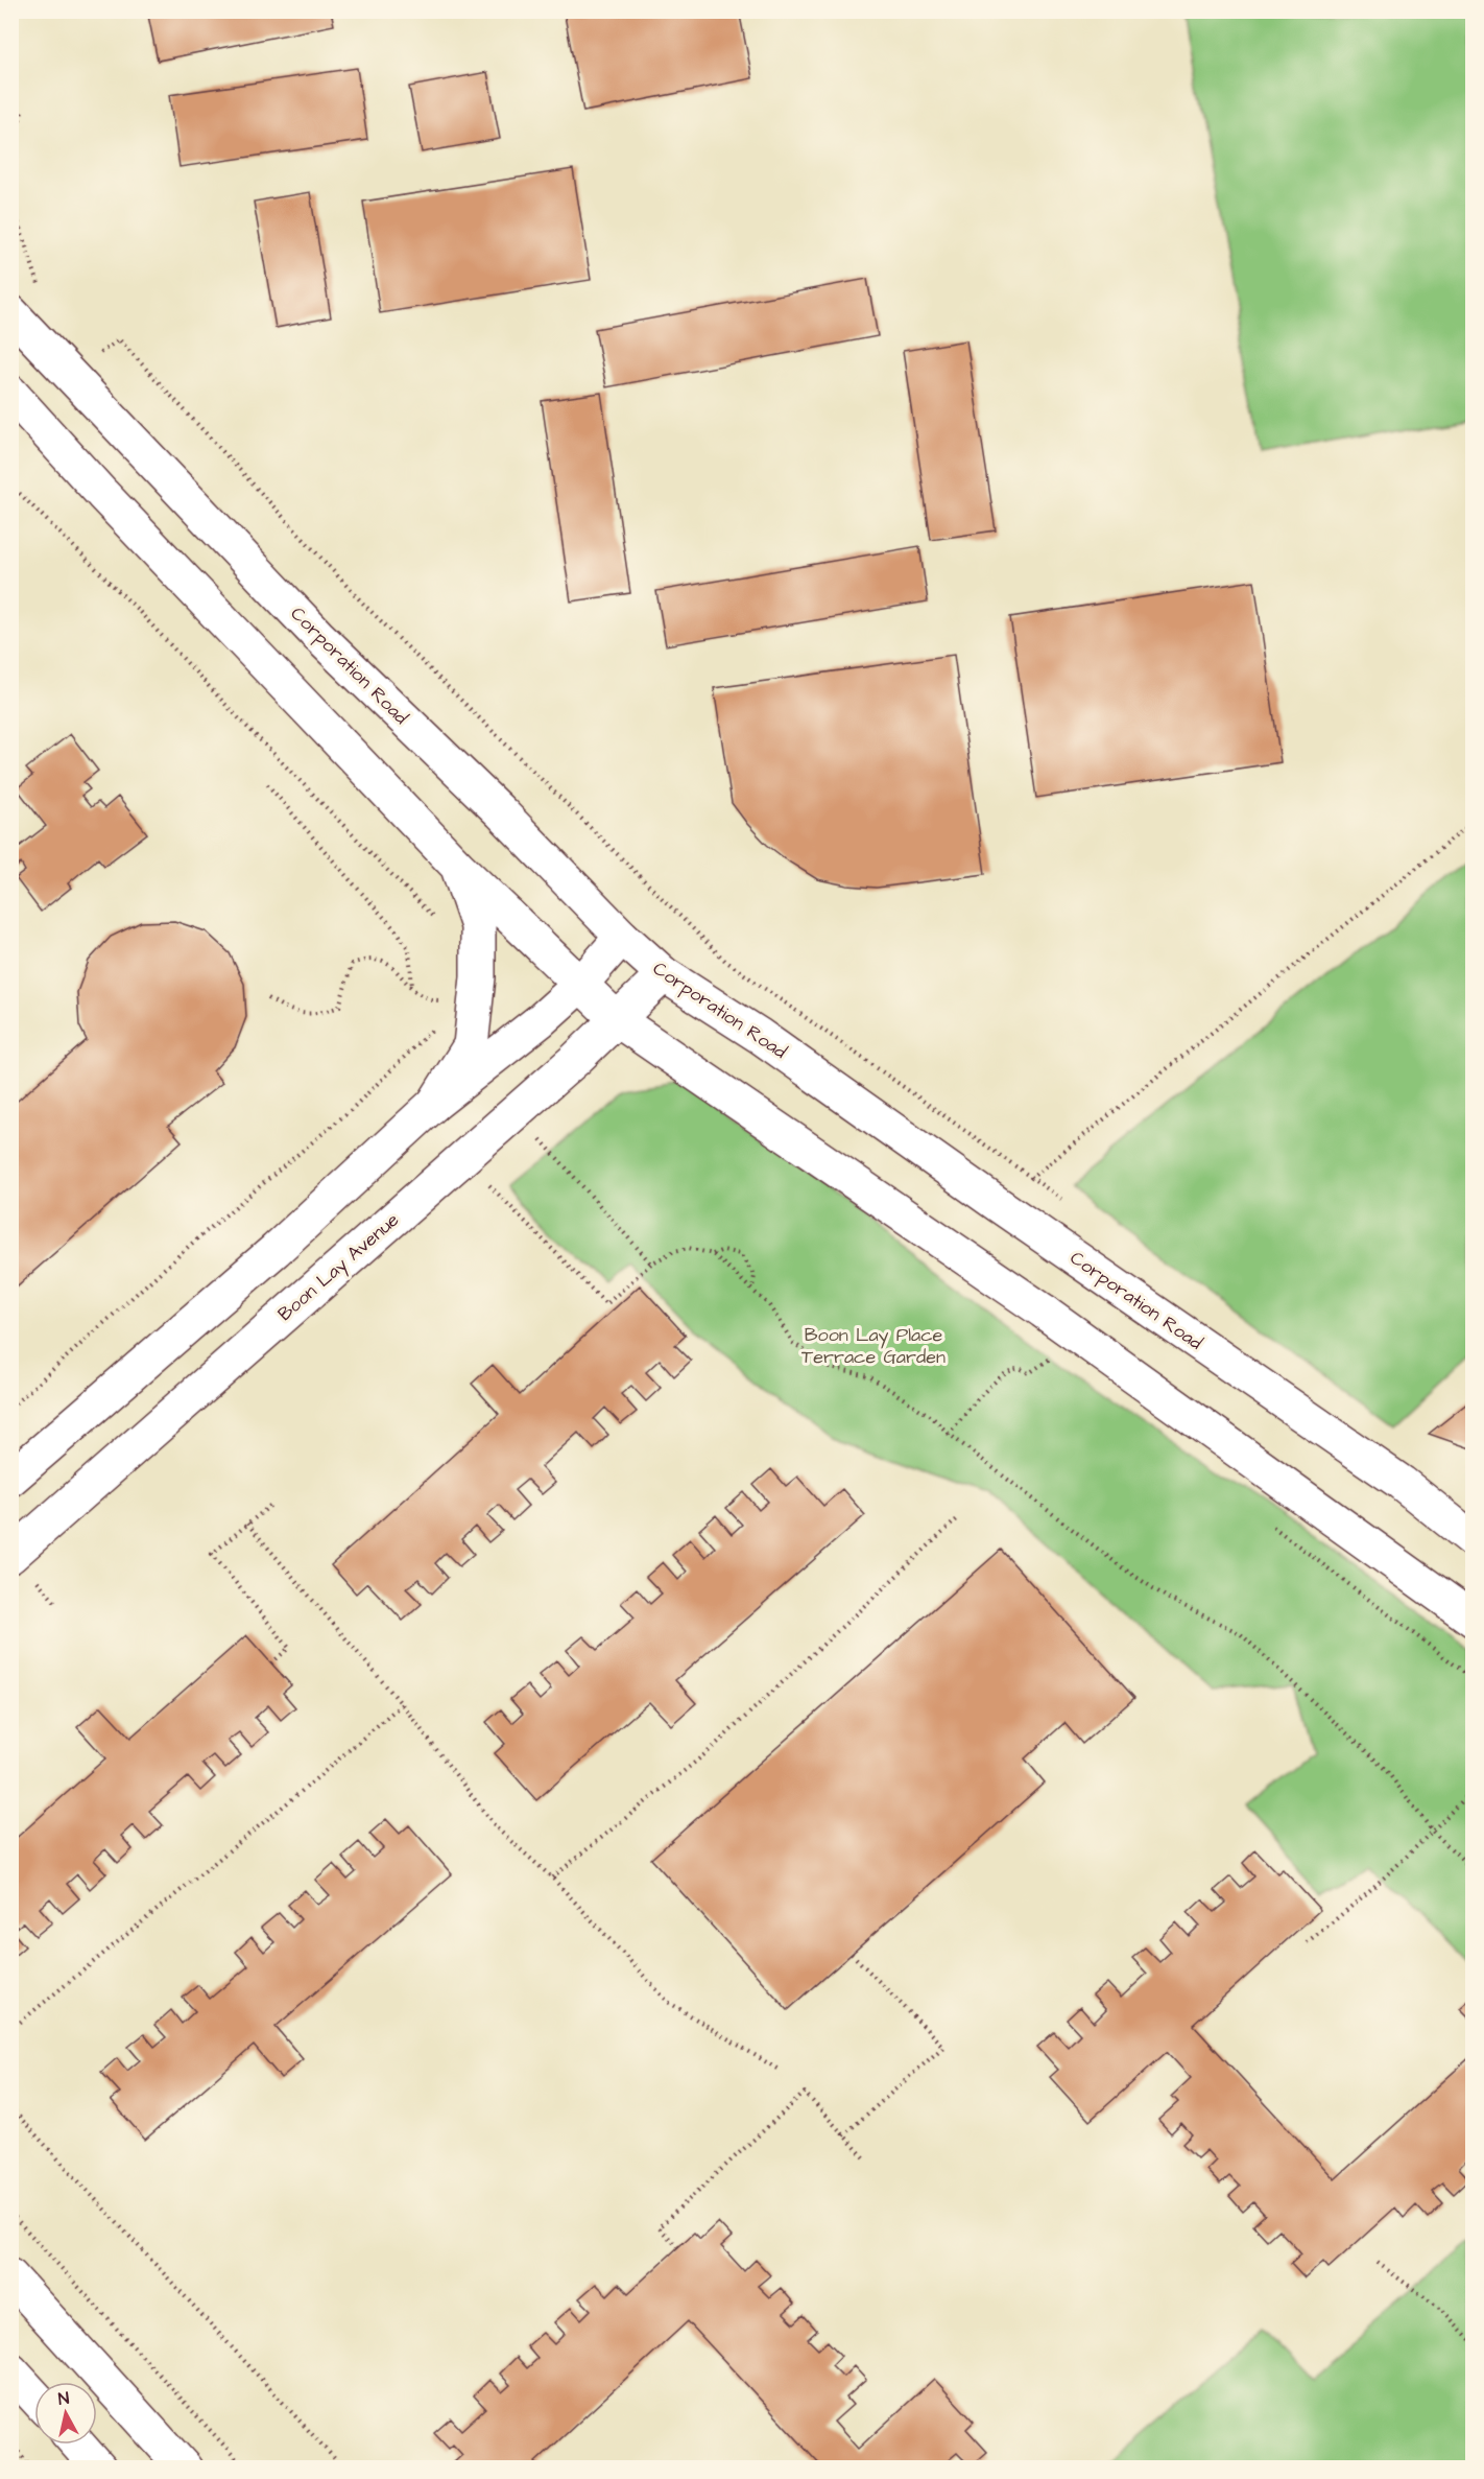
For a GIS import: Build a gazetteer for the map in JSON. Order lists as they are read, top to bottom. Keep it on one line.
{"streets":{"main road":["Corporation Road","Boon Lay Avenue"]},"crossings":[["Corporation Road","Boon Lay Avenue"]],"parks":["Boon Lay Place Terrace Garden"],"north":"top"}
